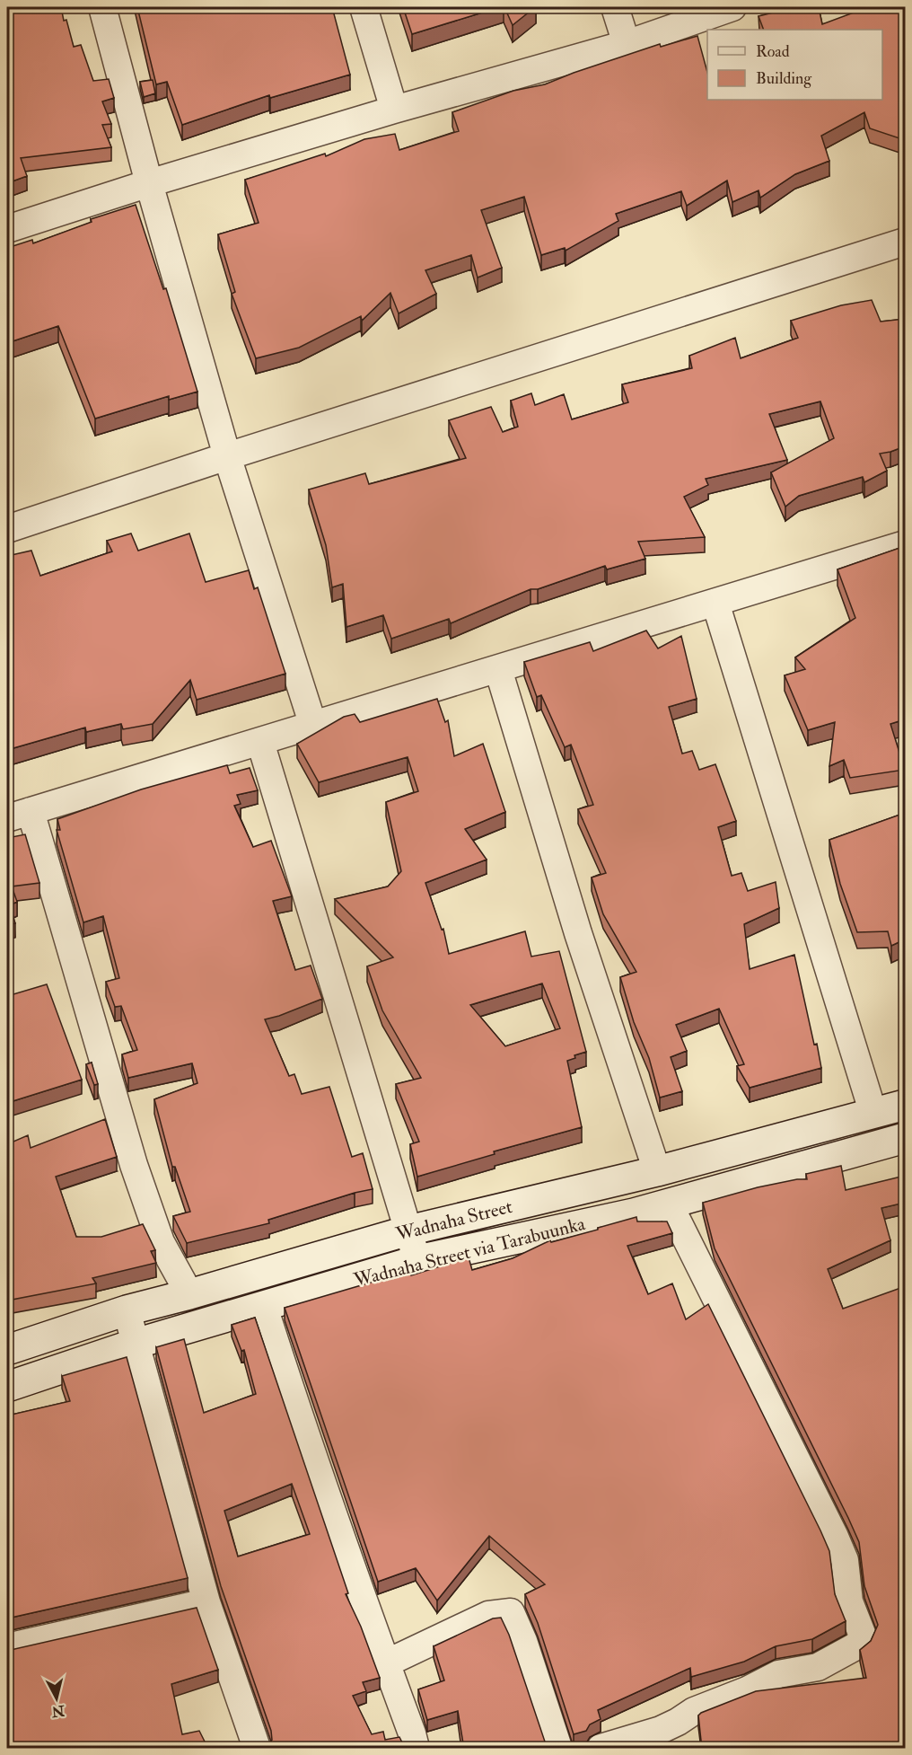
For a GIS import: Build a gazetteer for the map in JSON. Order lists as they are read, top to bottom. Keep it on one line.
{"streets":{"main road":["Wadnaha Street","Wadnaha Street via Tarabuunka"]},"legend":["Road","Building"],"north":"bottom"}
